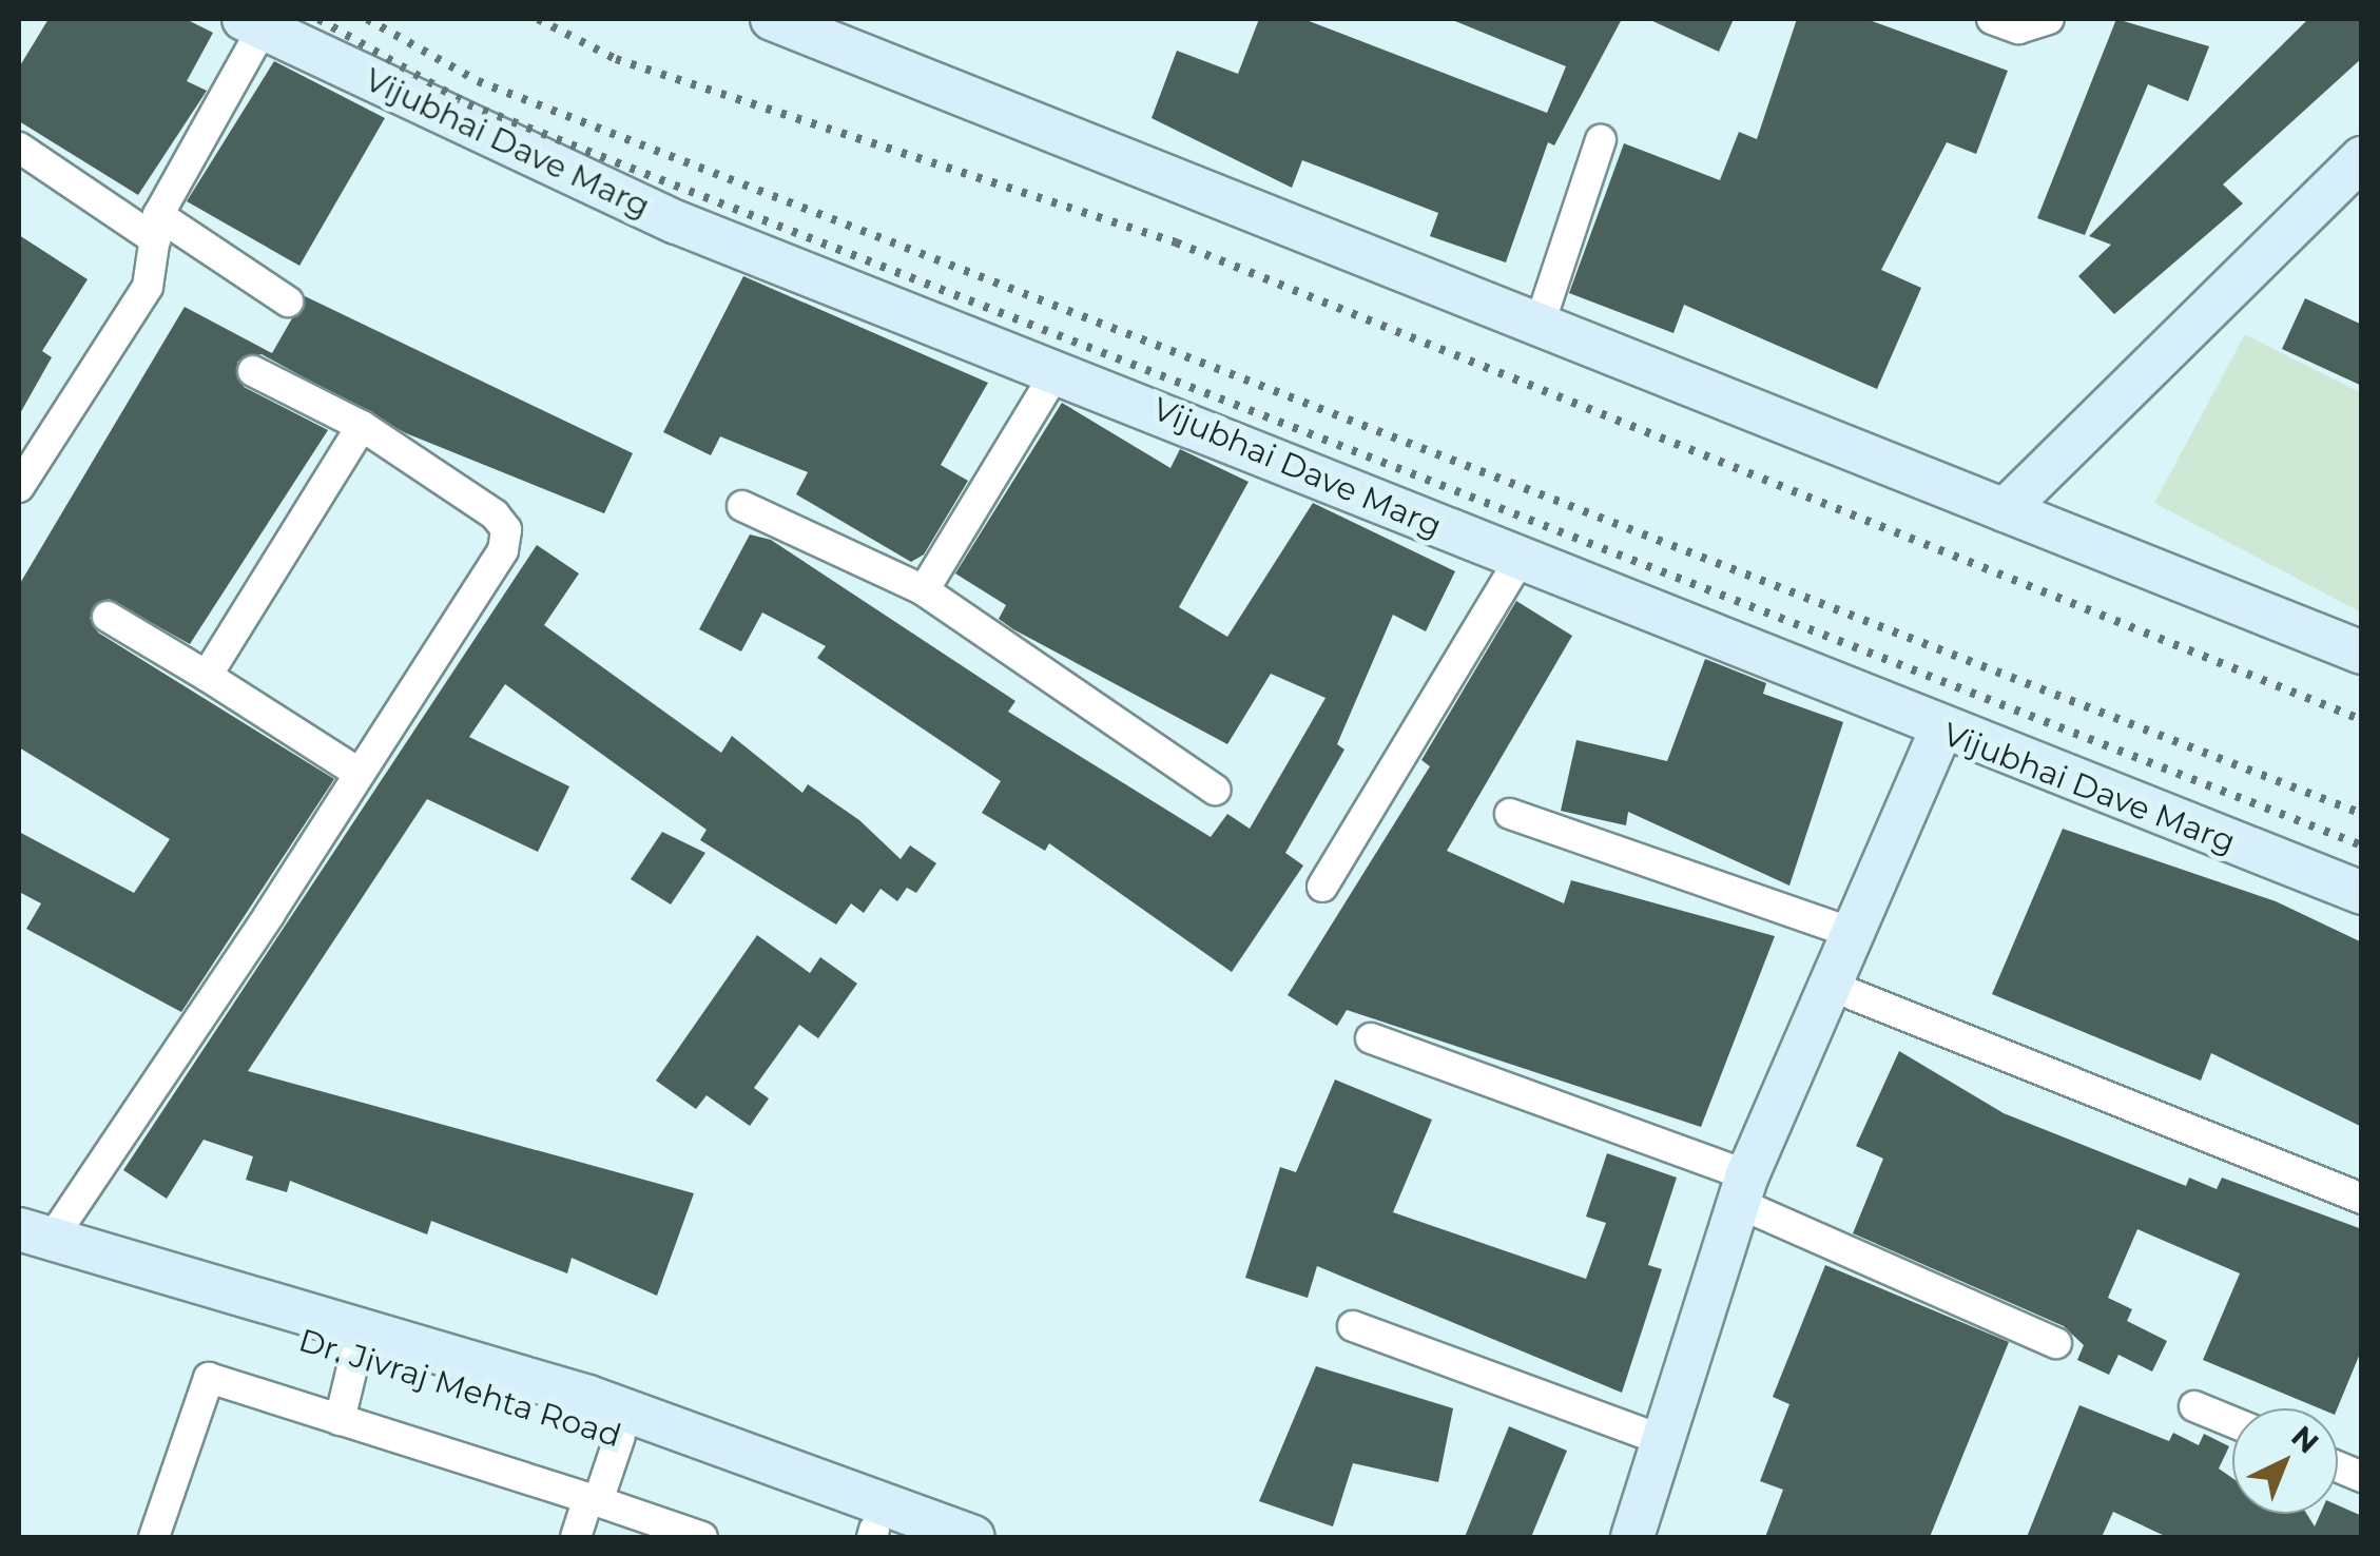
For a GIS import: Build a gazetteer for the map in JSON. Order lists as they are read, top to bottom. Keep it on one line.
{"streets":{"street":["Vijubhai Dave Marg","Dr. Jivraj Mehta Road"]},"north":"top right"}
